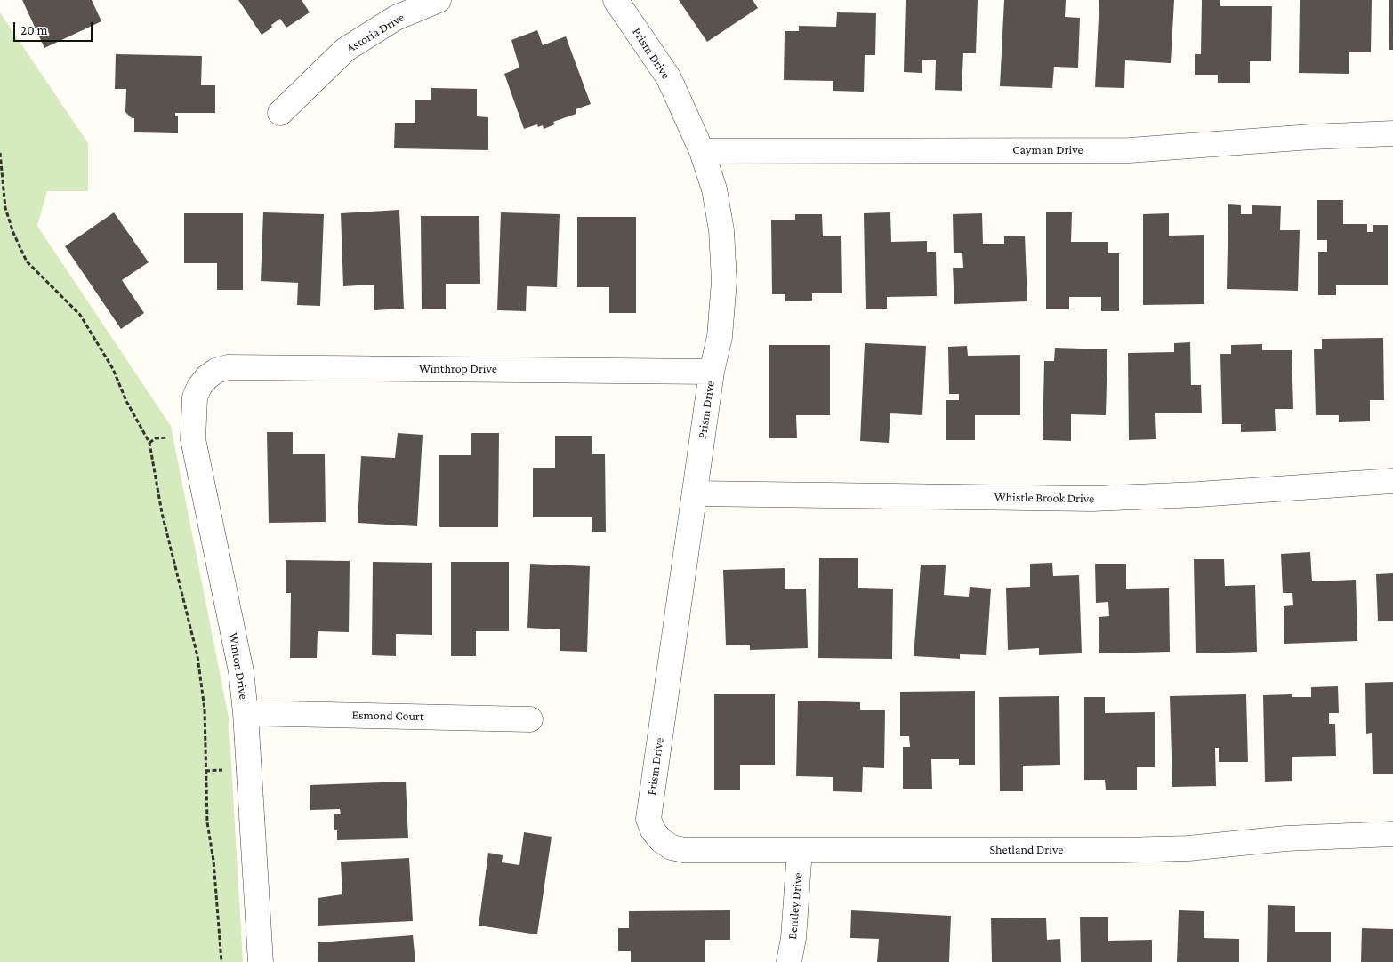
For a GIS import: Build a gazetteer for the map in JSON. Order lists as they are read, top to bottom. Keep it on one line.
{"streets":{"street":["Astoria Drive","Prism Drive","Cayman Drive","Winthrop Drive","Whistle Brook Drive","Winton Drive","Esmond Court","Shetland Drive","Bentley Drive"]},"crossings":[["Prism Drive","Cayman Drive"],["Prism Drive","Winthrop Drive"],["Prism Drive","Whistle Brook Drive"],["Prism Drive","Shetland Drive"],["Winthrop Drive","Winton Drive"],["Winton Drive","Esmond Court"],["Shetland Drive","Bentley Drive"]],"scale_bar":"20 m"}
